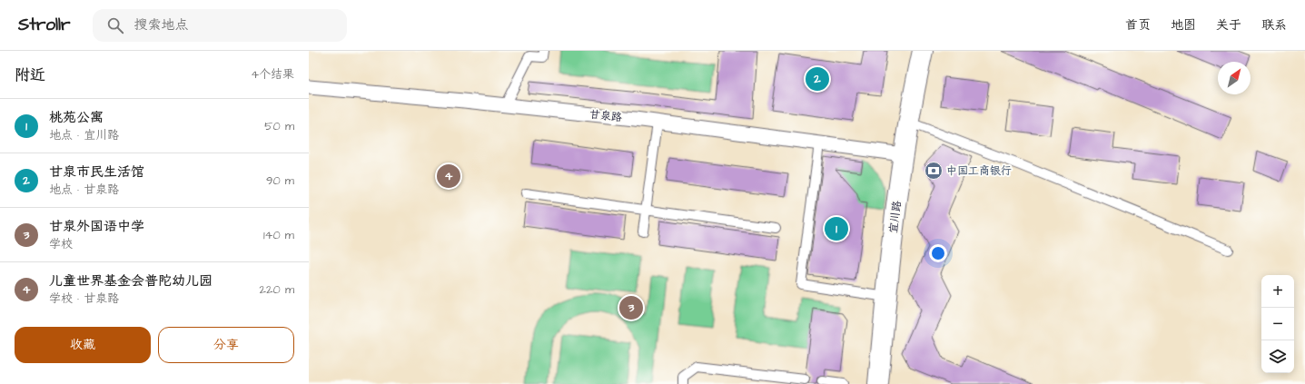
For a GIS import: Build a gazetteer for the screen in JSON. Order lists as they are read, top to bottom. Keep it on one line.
{"streets":{"street":["甘泉路","宜川路"]},"crossings":[["甘泉路","宜川路"]],"places":{"bank":["中国工商银行"]},"north":"top right","page":{"header":"Strollr","search":"搜索地点","nav":["首页","地图","关于","联系"],"heading":["附近","4个结果"],"pins":["2","4","1","3"],"list":[{"mark":"1","name":"桃苑公寓","note":"地点 · 宜川路","value":"50 m"},{"mark":"2","name":"甘泉市民生活馆","note":"地点 · 甘泉路","value":"90 m"},{"mark":"3","name":"甘泉外国语中学","note":"学校","value":"140 m"},{"mark":"4","name":"儿童世界基金会普陀幼儿园","note":"学校 · 甘泉路","value":"220 m"}],"map_buttons":["+","−"],"buttons":["收藏","分享"]}}
